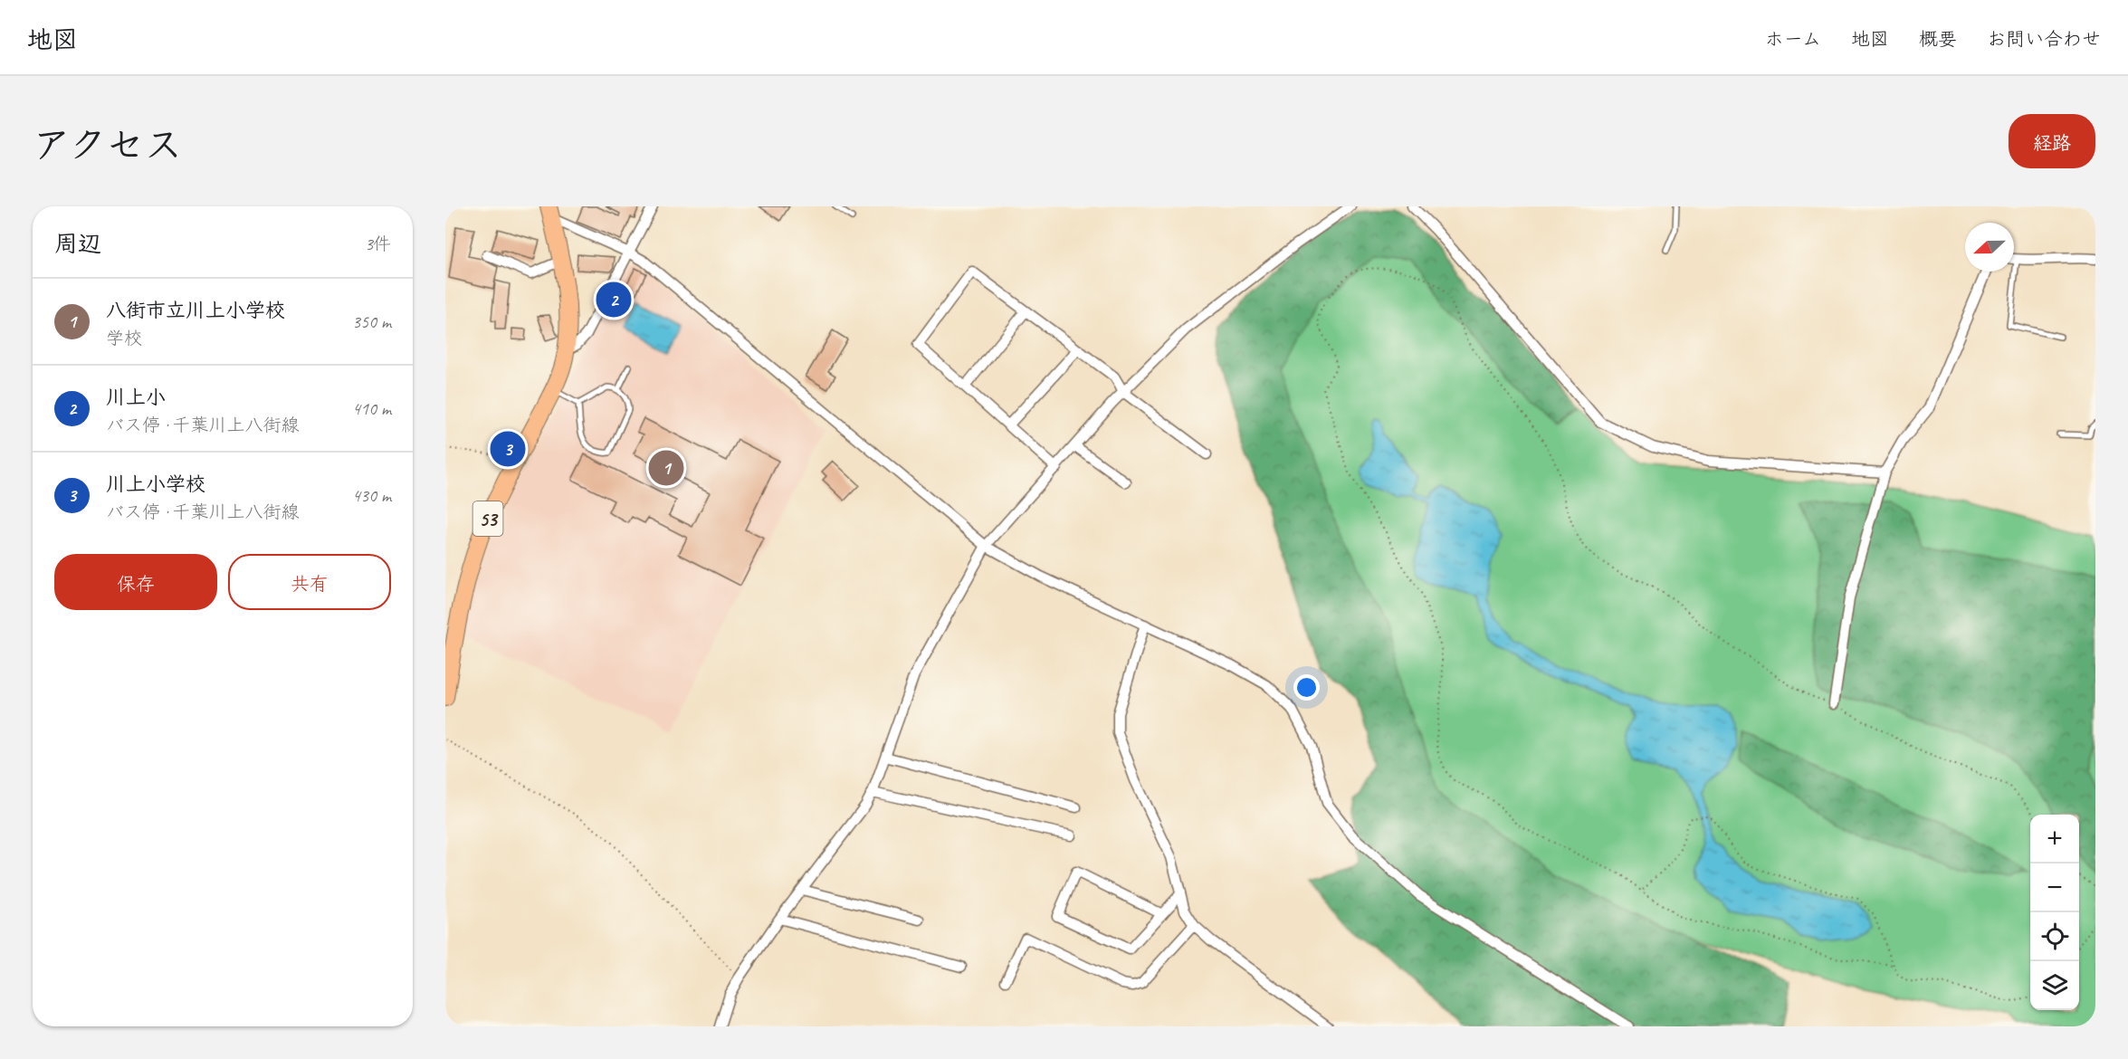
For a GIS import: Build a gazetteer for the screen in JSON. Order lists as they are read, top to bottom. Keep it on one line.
{"streets":{"main road":["53"]},"north":"left","page":{"header":"地図","nav":["ホーム","地図","概要","お問い合わせ"],"title":"アクセス","buttons":["経路",["保存","共有"]],"heading":["周辺","3件"],"list":[{"mark":"1","name":"八街市立川上小学校","note":"学校","value":"350 m"},{"mark":"2","name":"川上小","note":"バス停 · 千葉川上八街線","value":"410 m"},{"mark":"3","name":"川上小学校","note":"バス停 · 千葉川上八街線","value":"430 m"}],"pins":["2","3","1"],"map_buttons":["+","−"]}}
